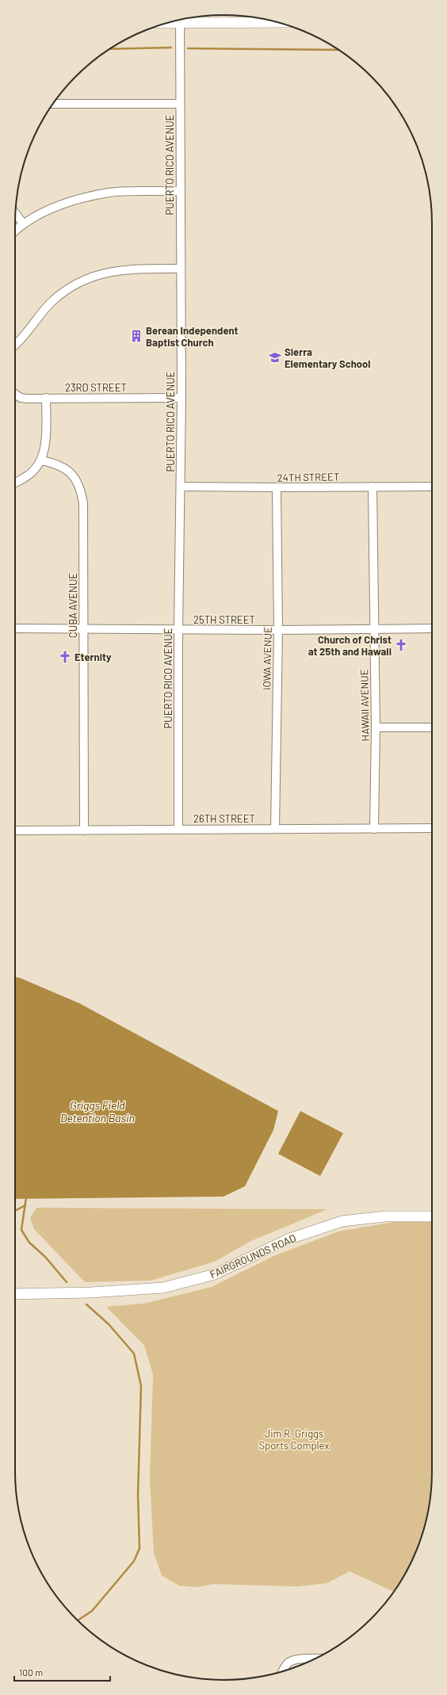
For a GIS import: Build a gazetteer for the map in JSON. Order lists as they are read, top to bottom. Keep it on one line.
{"streets":{"main road":["FAIRGROUNDS ROAD"],"street":["PUERTO RICO AVENUE","23RD STREET","24TH STREET","CUBA AVENUE","25TH STREET","IOWA AVENUE","HAWAII AVENUE","26TH STREET"]},"crossings":[["PUERTO RICO AVENUE","23RD STREET"],["PUERTO RICO AVENUE","24TH STREET"],["PUERTO RICO AVENUE","25TH STREET"],["PUERTO RICO AVENUE","26TH STREET"],["24TH STREET","IOWA AVENUE"],["24TH STREET","HAWAII AVENUE"],["CUBA AVENUE","25TH STREET"],["CUBA AVENUE","26TH STREET"],["25TH STREET","IOWA AVENUE"],["25TH STREET","HAWAII AVENUE"],["IOWA AVENUE","26TH STREET"],["HAWAII AVENUE","26TH STREET"]],"water":["Griggs Field Detention Basin"],"parks":["Jim R. Griggs Sports Complex"],"places":{"building":["Berean Independent Baptist Church"],"school or university":["Sierra Elementary School"],"church":["Church of Christ at 25th and Hawaii","Eternity"]},"scale_bar":"100 m"}
